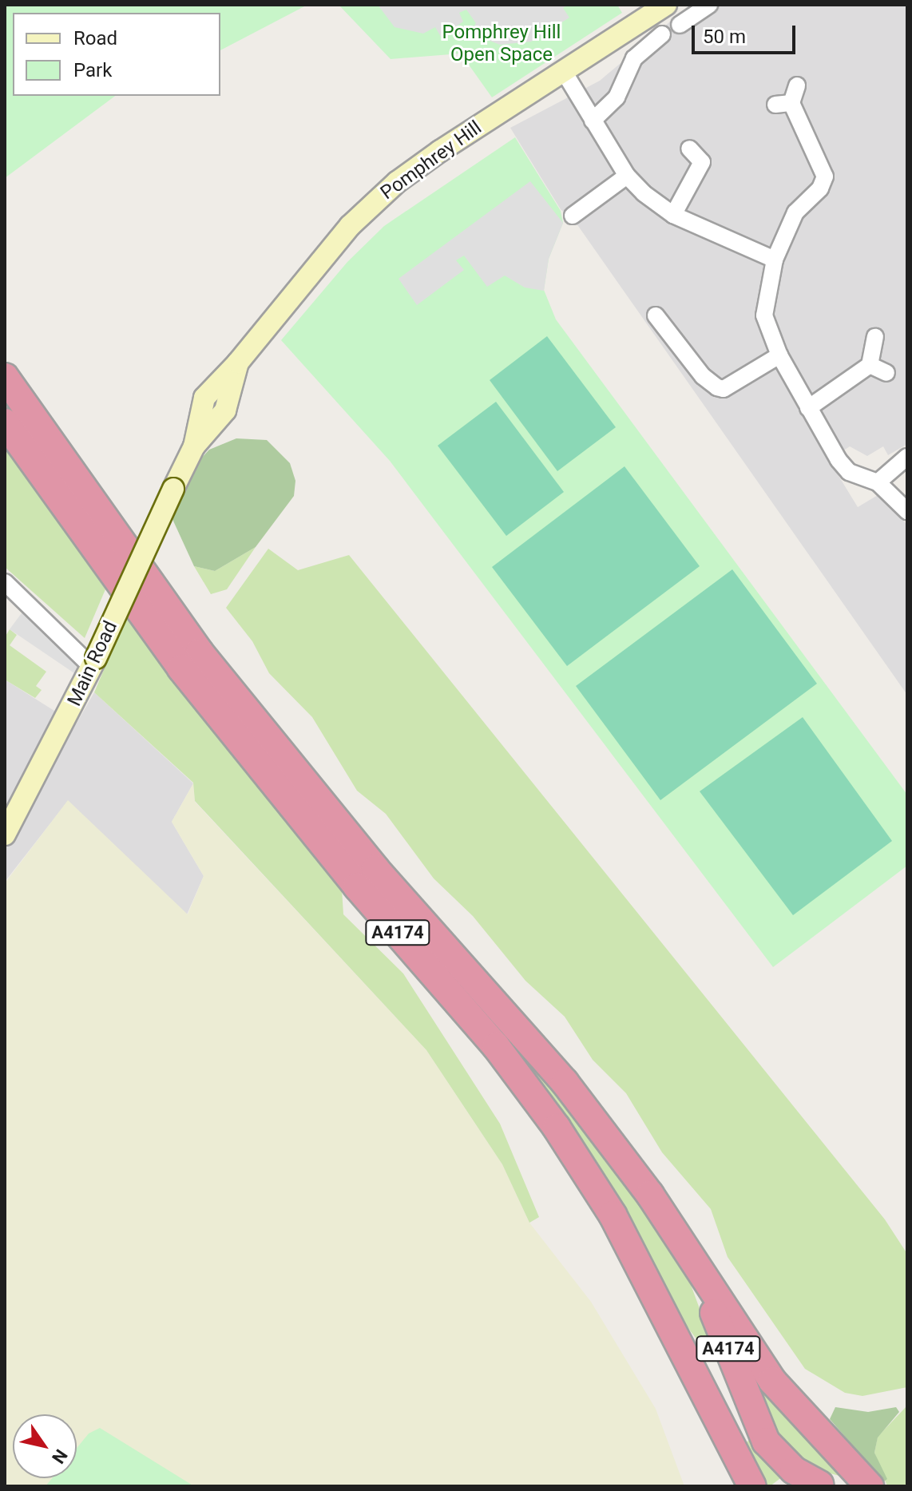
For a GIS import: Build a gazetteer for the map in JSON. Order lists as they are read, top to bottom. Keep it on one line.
{"streets":{"highway":["A4174"],"main road":["Pomphrey Hill","Main Road"]},"crossings":[["Pomphrey Hill","Main Road"]],"parks":["Pomphrey Hill Open Space"],"legend":["Road","Park"],"scale_bar":"50 m","north":"bottom right"}
